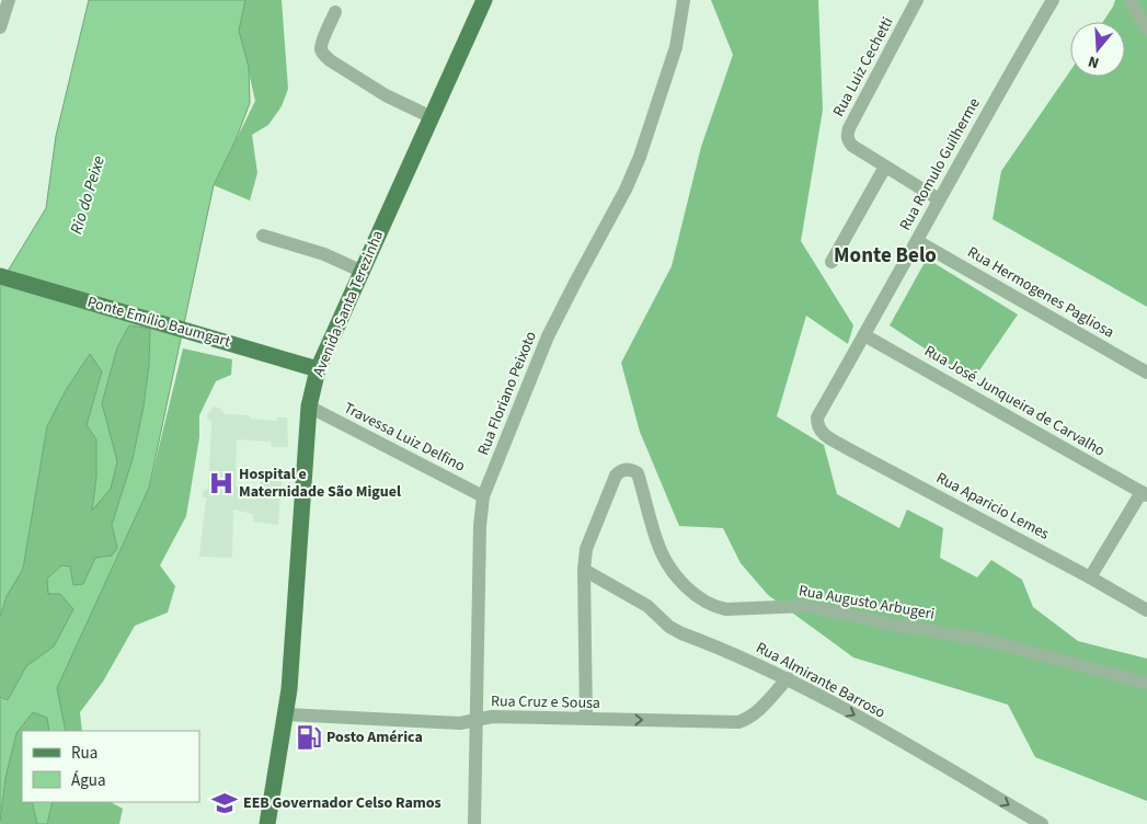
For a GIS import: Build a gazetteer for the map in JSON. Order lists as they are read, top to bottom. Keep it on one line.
{"streets":{"main road":["Avenida Santa Terezinha","Ponte Emílio Baumgart"],"street":["Rua Luiz Cechetti","Rua Romulo Guilherme","Rua Hermogenes Pagliosa","Rua Floriano Peixoto","Rua José Junqueira de Carvalho","Travessa Luiz Delfino","Rua Aparicio Lemes","Rua Augusto Arbugeri","Rua Almirante Barroso","Rua Cruz e Sousa"]},"crossings":[["Rua Luiz Cechetti","Rua Romulo Guilherme"],["Rua Romulo Guilherme","Rua Hermogenes Pagliosa"],["Rua Romulo Guilherme","Rua José Junqueira de Carvalho"],["Rua Romulo Guilherme","Rua Aparicio Lemes"],["Avenida Santa Terezinha","Ponte Emílio Baumgart"],["Avenida Santa Terezinha","Travessa Luiz Delfino"],["Avenida Santa Terezinha","Rua Cruz e Sousa"],["Rua Floriano Peixoto","Travessa Luiz Delfino"],["Rua Floriano Peixoto","Rua Cruz e Sousa"],["Rua Augusto Arbugeri","Rua Almirante Barroso"],["Rua Augusto Arbugeri","Rua Cruz e Sousa"],["Rua Almirante Barroso","Rua Cruz e Sousa"]],"one_way":["Rua Almirante Barroso","Rua Cruz e Sousa"],"districts":["Monte Belo"],"water":["Rio do Peixe"],"places":{"hospital":["Hospital e Maternidade São Miguel"],"fuel station":["Posto América"],"school or university":["EEB Governador Celso Ramos"]},"legend":["Rua","Água"],"north":"bottom"}
